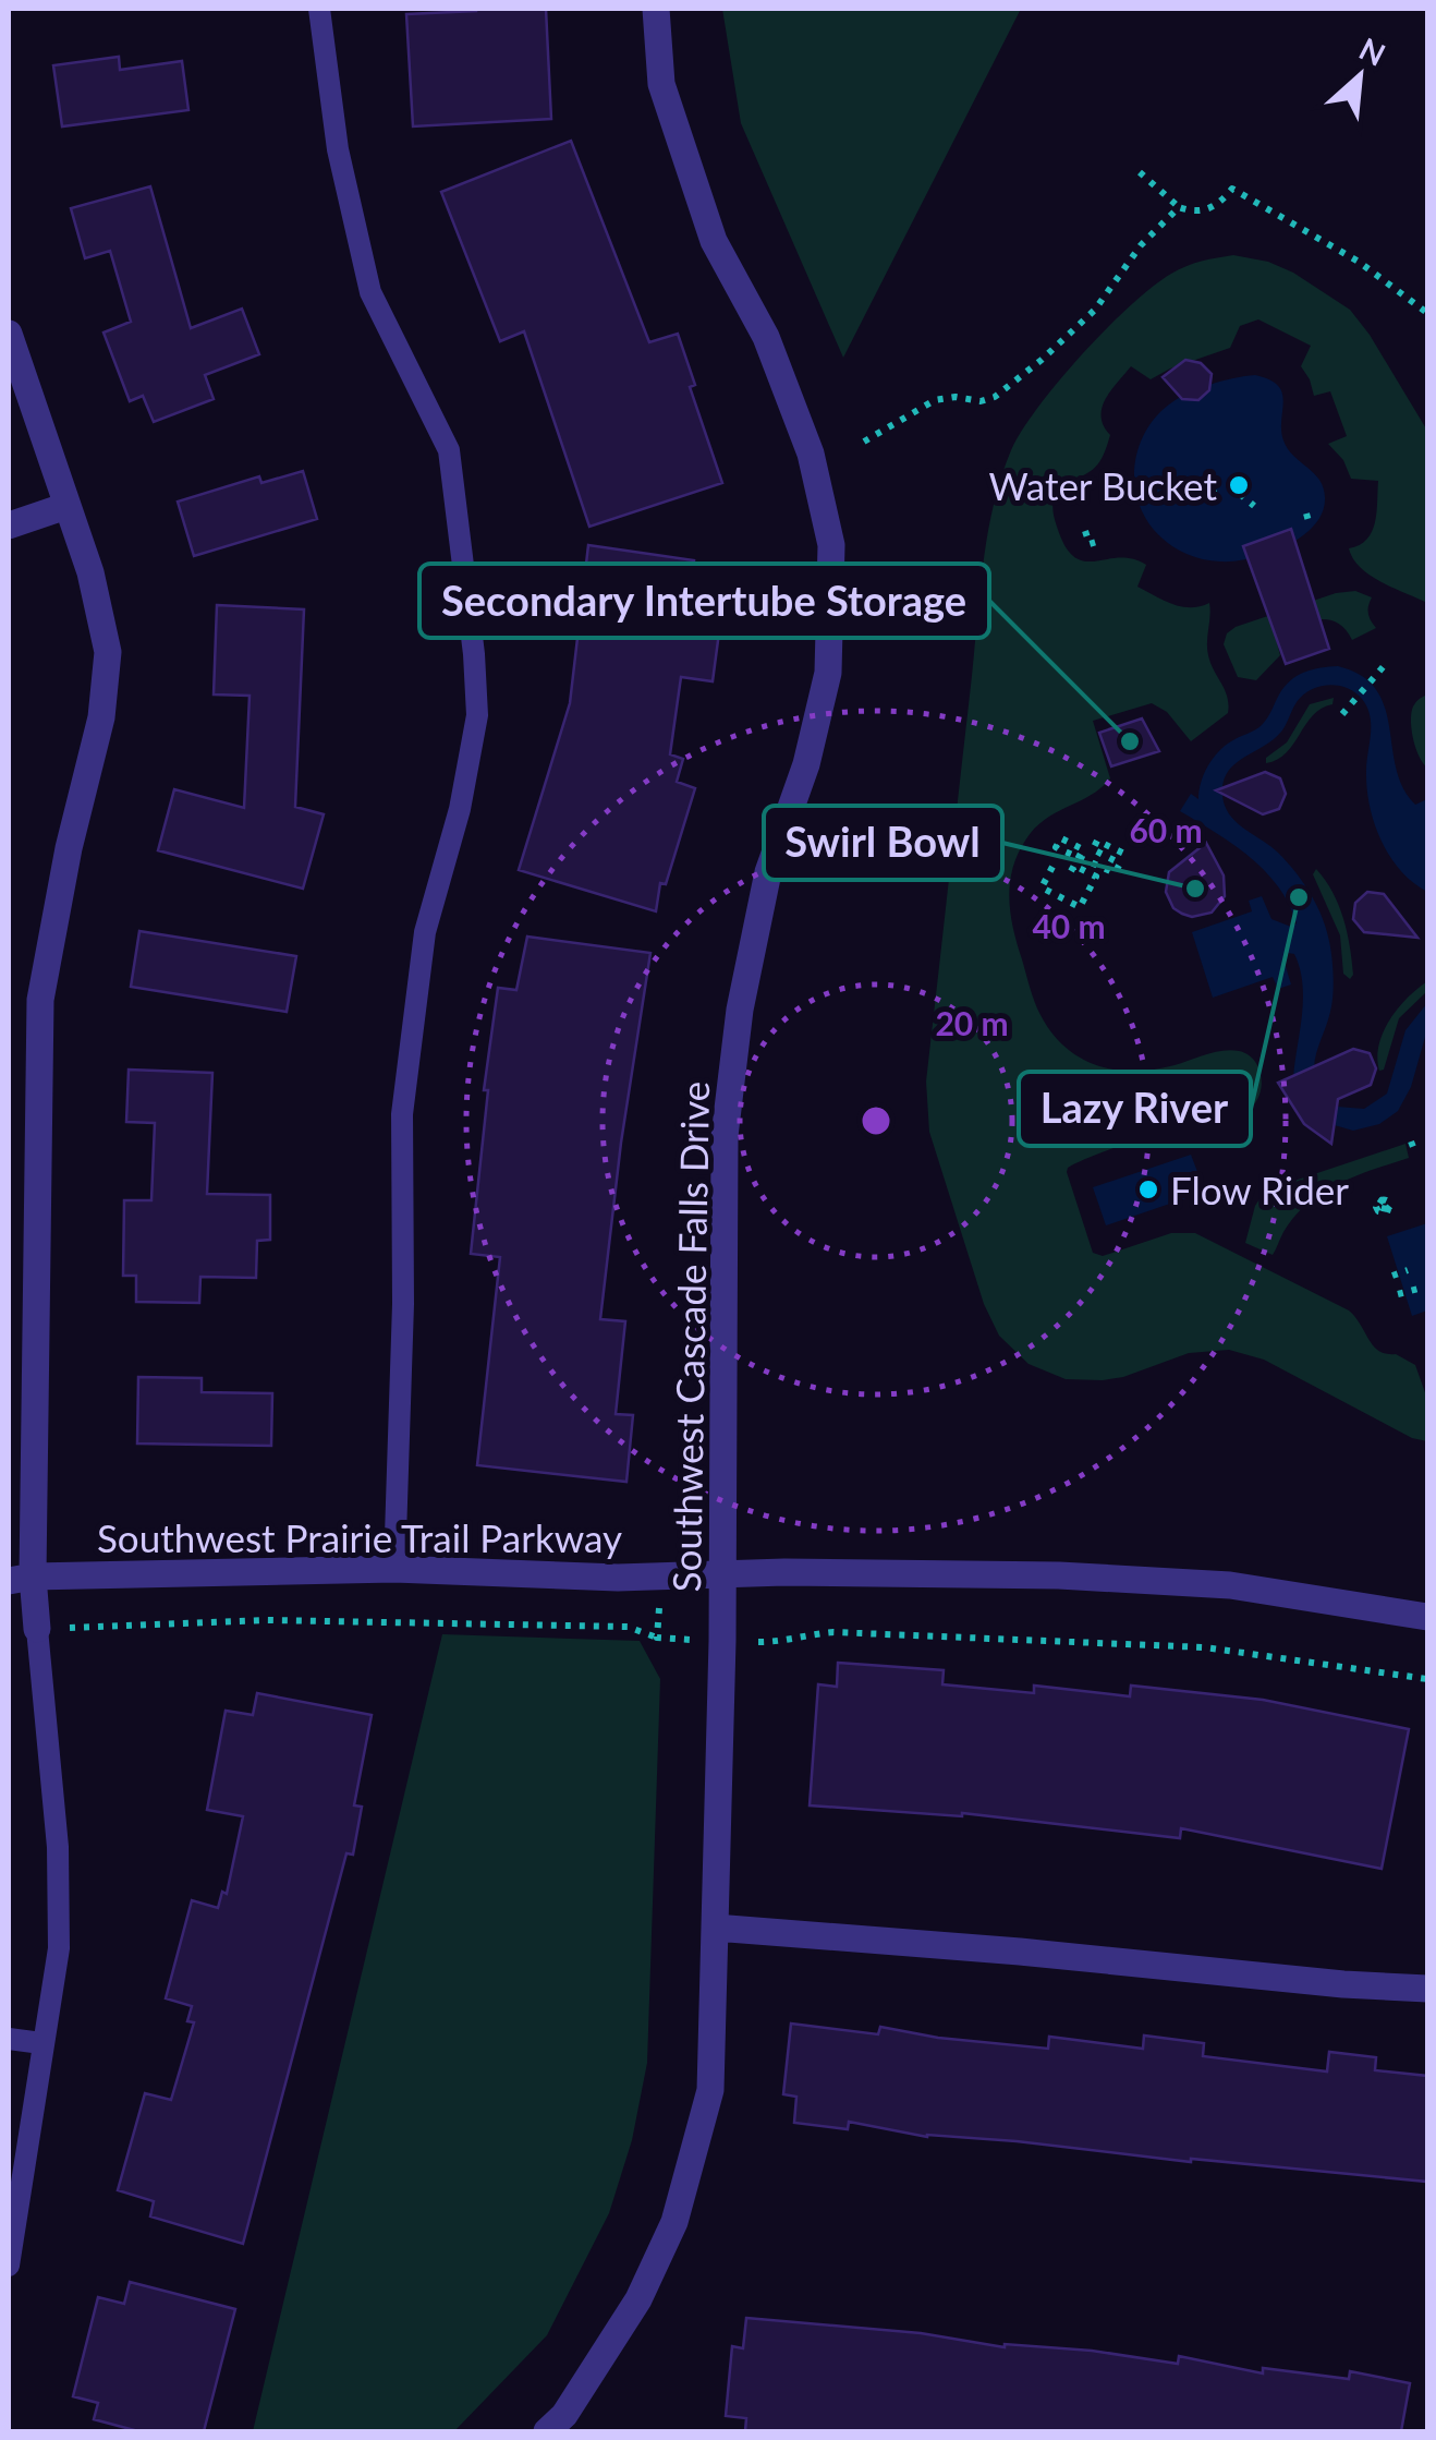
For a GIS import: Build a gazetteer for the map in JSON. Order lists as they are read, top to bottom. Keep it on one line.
{"streets":{"street":["Southwest Cascade Falls Drive","Southwest Prairie Trail Parkway"]},"crossings":[["Southwest Cascade Falls Drive","Southwest Prairie Trail Parkway"]],"places":["Water Bucket","Secondary Intertube Storage","Swirl Bowl","Lazy River","Flow Rider"],"north":"top right","rings":["60 m","40 m","20 m"]}
